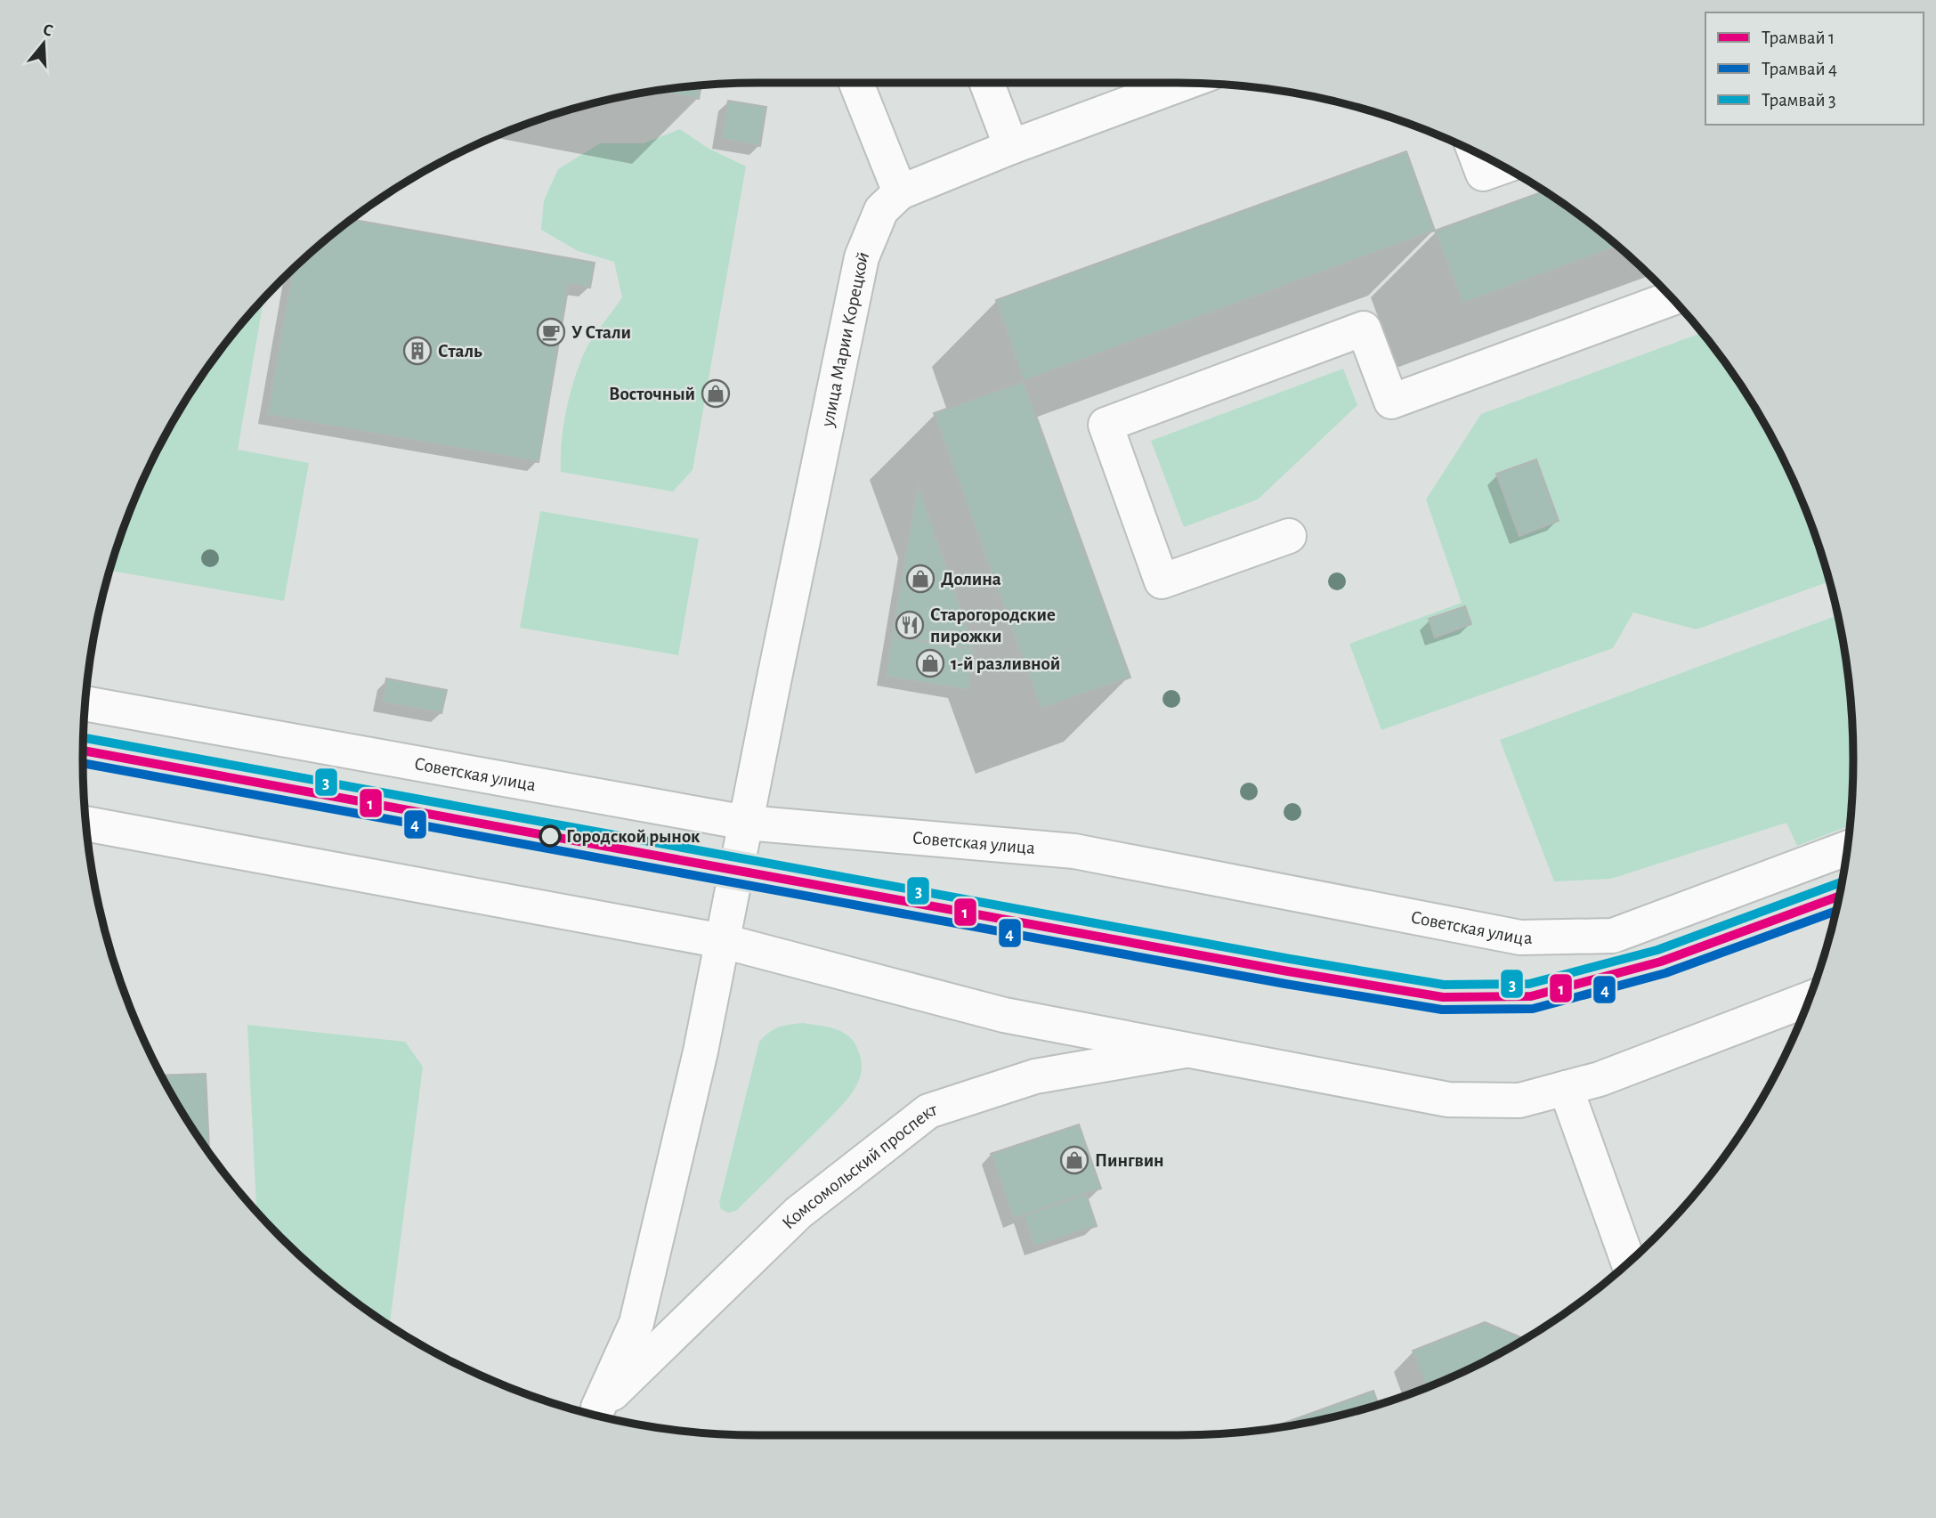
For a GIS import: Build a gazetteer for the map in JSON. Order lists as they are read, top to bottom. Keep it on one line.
{"streets":{"main road":["улица Марии Корецкой","Советская улица","Комсомольский проспект"]},"crossings":[["улица Марии Корецкой","Советская улица"],["улица Марии Корецкой","Комсомольский проспект"]],"places":{"cafe":["У Стали"],"building":["Сталь"],"shop":["Восточный","Долина","1-й разливной","Пингвин"],"restaurant":["Старогородские пирожки"],"other":["Городской рынок"]},"lines":["tram line 3","tram line 1","tram line 4"],"legend":["Трамвай 1","Трамвай 4","Трамвай 3"],"north":"top"}
